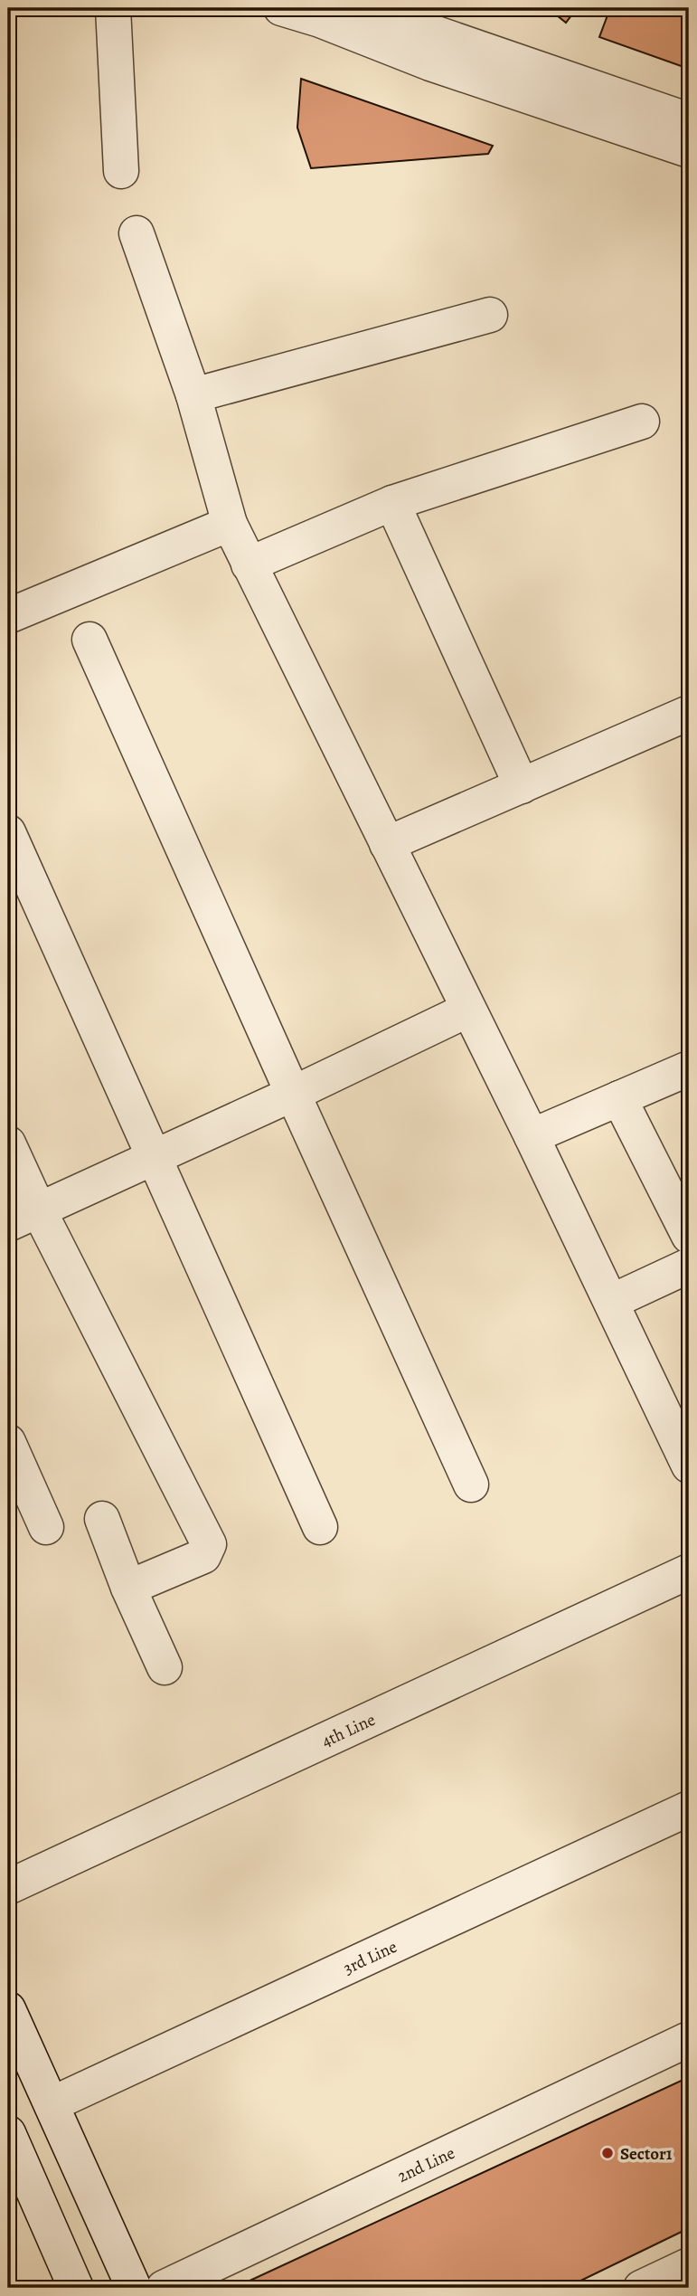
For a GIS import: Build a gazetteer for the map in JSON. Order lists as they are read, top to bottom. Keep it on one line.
{"streets":{"street":["4th Line","3rd Line","2nd Line"]},"places":["Sector1"]}
